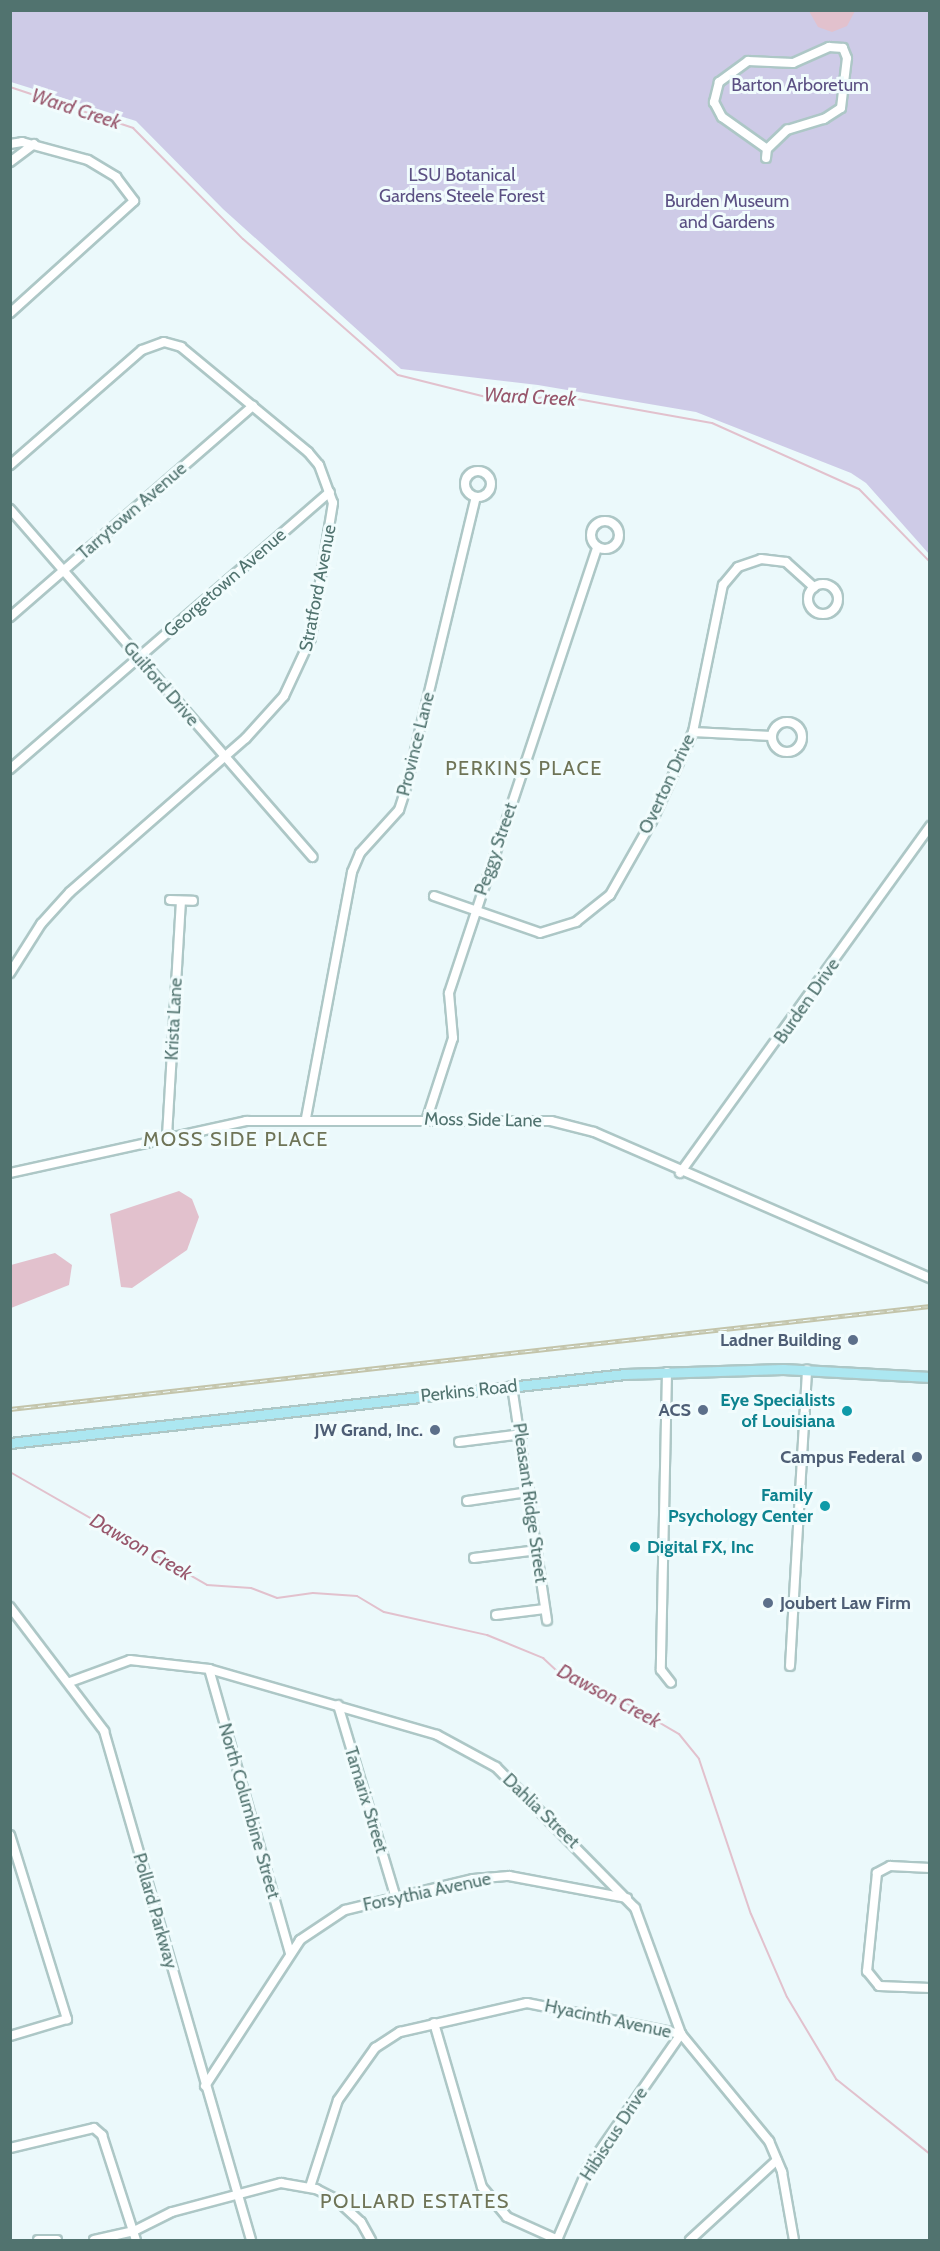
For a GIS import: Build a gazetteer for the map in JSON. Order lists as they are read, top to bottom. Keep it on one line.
{"streets":{"main road":["Perkins Road"],"street":["Tarrytown Avenue","Georgetown Avenue","Stratford Avenue","Guilford Drive","Province Lane","Overton Drive","Peggy Street","Burden Drive","Krista Lane","Moss Side Lane","Pleasant Ridge Street","Tamarix Street","North Columbine Street","Dahlia Street","Forsythia Avenue","Pollard Parkway","Hyacinth Avenue","Hibiscus Drive"]},"crossings":[["Tarrytown Avenue","Stratford Avenue"],["Tarrytown Avenue","Guilford Drive"],["Georgetown Avenue","Stratford Avenue"],["Georgetown Avenue","Guilford Drive"],["Stratford Avenue","Guilford Drive"],["Province Lane","Moss Side Lane"],["Overton Drive","Peggy Street"],["Peggy Street","Moss Side Lane"],["Burden Drive","Moss Side Lane"],["Krista Lane","Moss Side Lane"],["Perkins Road","Pleasant Ridge Street"],["Tamarix Street","Dahlia Street"],["Tamarix Street","Forsythia Avenue"],["North Columbine Street","Dahlia Street"],["North Columbine Street","Forsythia Avenue"],["Dahlia Street","Forsythia Avenue"],["Dahlia Street","Pollard Parkway"],["Dahlia Street","Hyacinth Avenue"],["Dahlia Street","Hibiscus Drive"],["Forsythia Avenue","Pollard Parkway"],["Hyacinth Avenue","Hibiscus Drive"]],"districts":["PERKINS PLACE","MOSS SIDE PLACE","POLLARD ESTATES"],"water":["Ward Creek","Dawson Creek"],"parks":["Barton Arboretum","LSU Botanical Gardens Steele Forest","Burden Museum and Gardens"],"places":["Ladner Building","ACS","Eye Specialists of Louisiana","JW Grand, Inc.","Campus Federal","Family Psychology Center","Digital FX, Inc","Joubert Law Firm"]}
